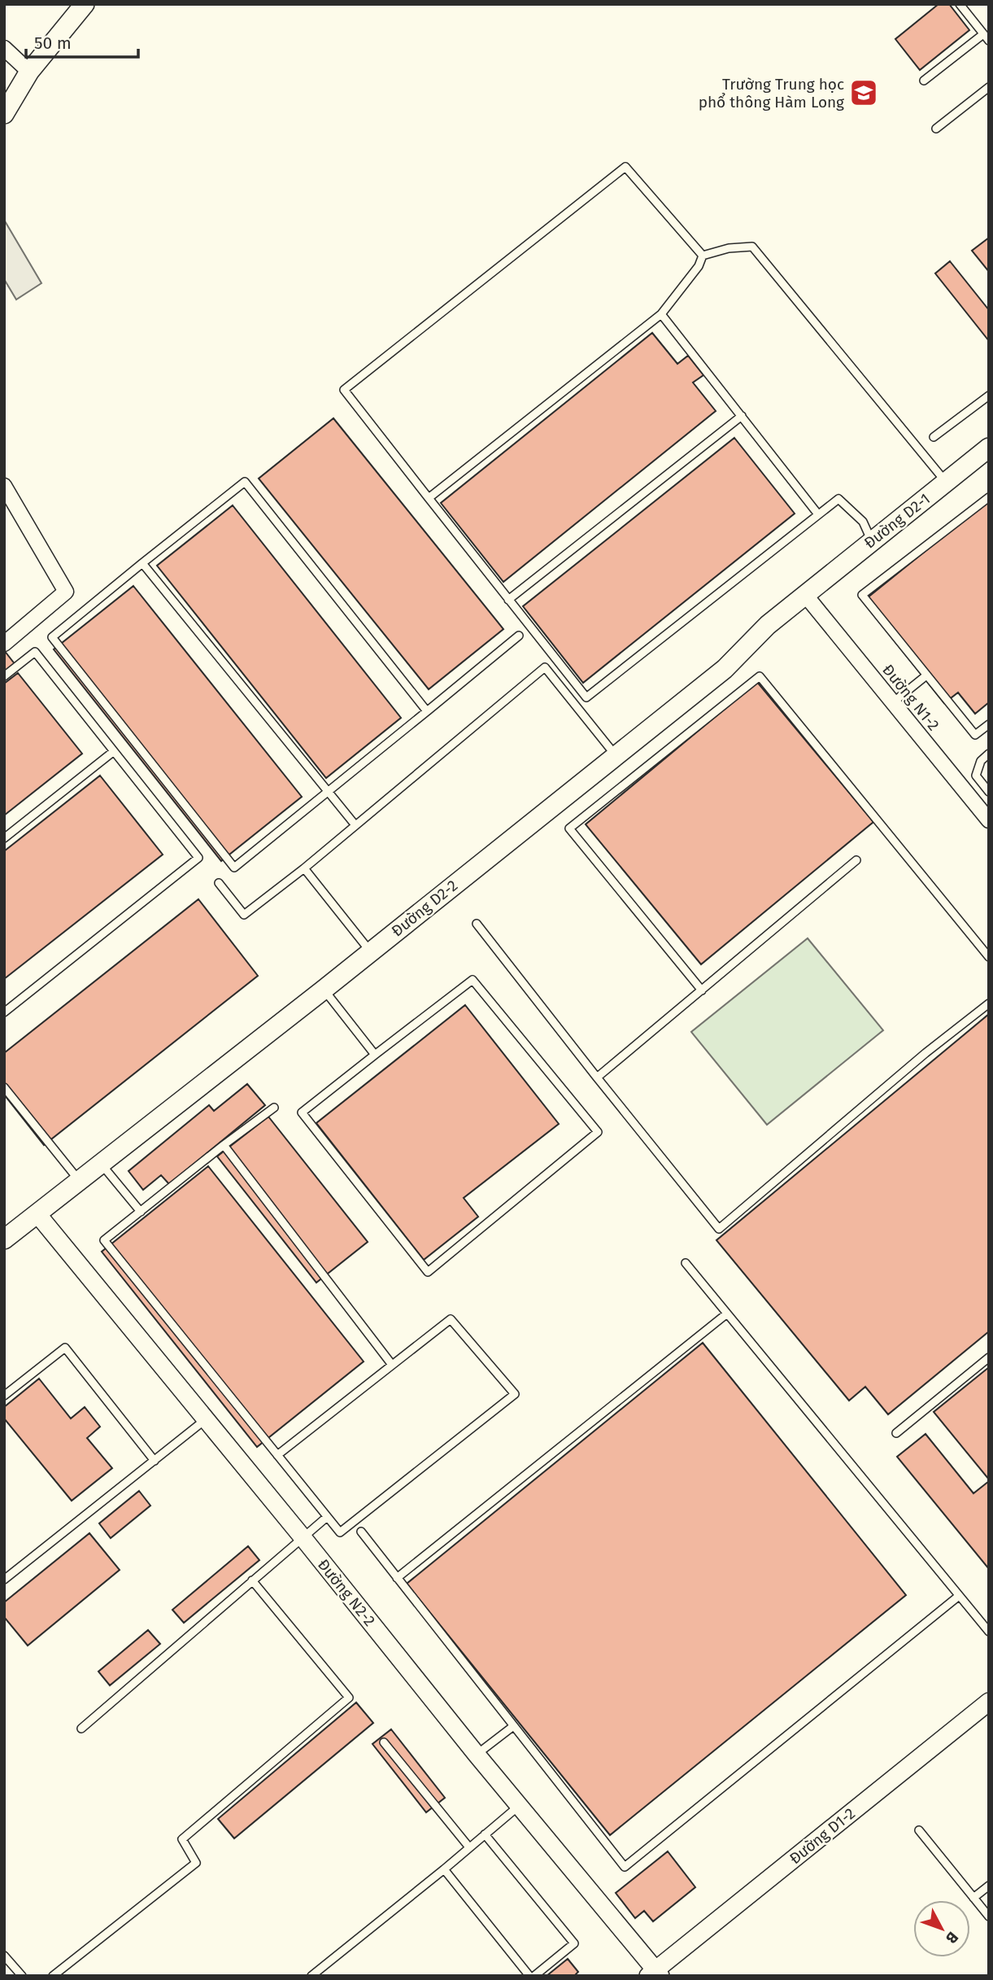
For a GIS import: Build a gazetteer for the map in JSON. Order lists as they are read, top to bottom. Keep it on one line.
{"streets":{"main road":["Đường D2-1","Đường D2-2"],"street":["Đường N1-2","Đường N2-2","Đường D1-2"]},"crossings":[["Đường D2-1","Đường N1-2"],["Đường D2-1","Đường D2-2"],["Đường N1-2","Đường D2-2"],["Đường D2-2","Đường N2-2"],["Đường N2-2","Đường D1-2"]],"places":{"school or university":["Trường Trung học phổ thông Hàm Long"]},"scale_bar":"50 m","north":"bottom right"}
